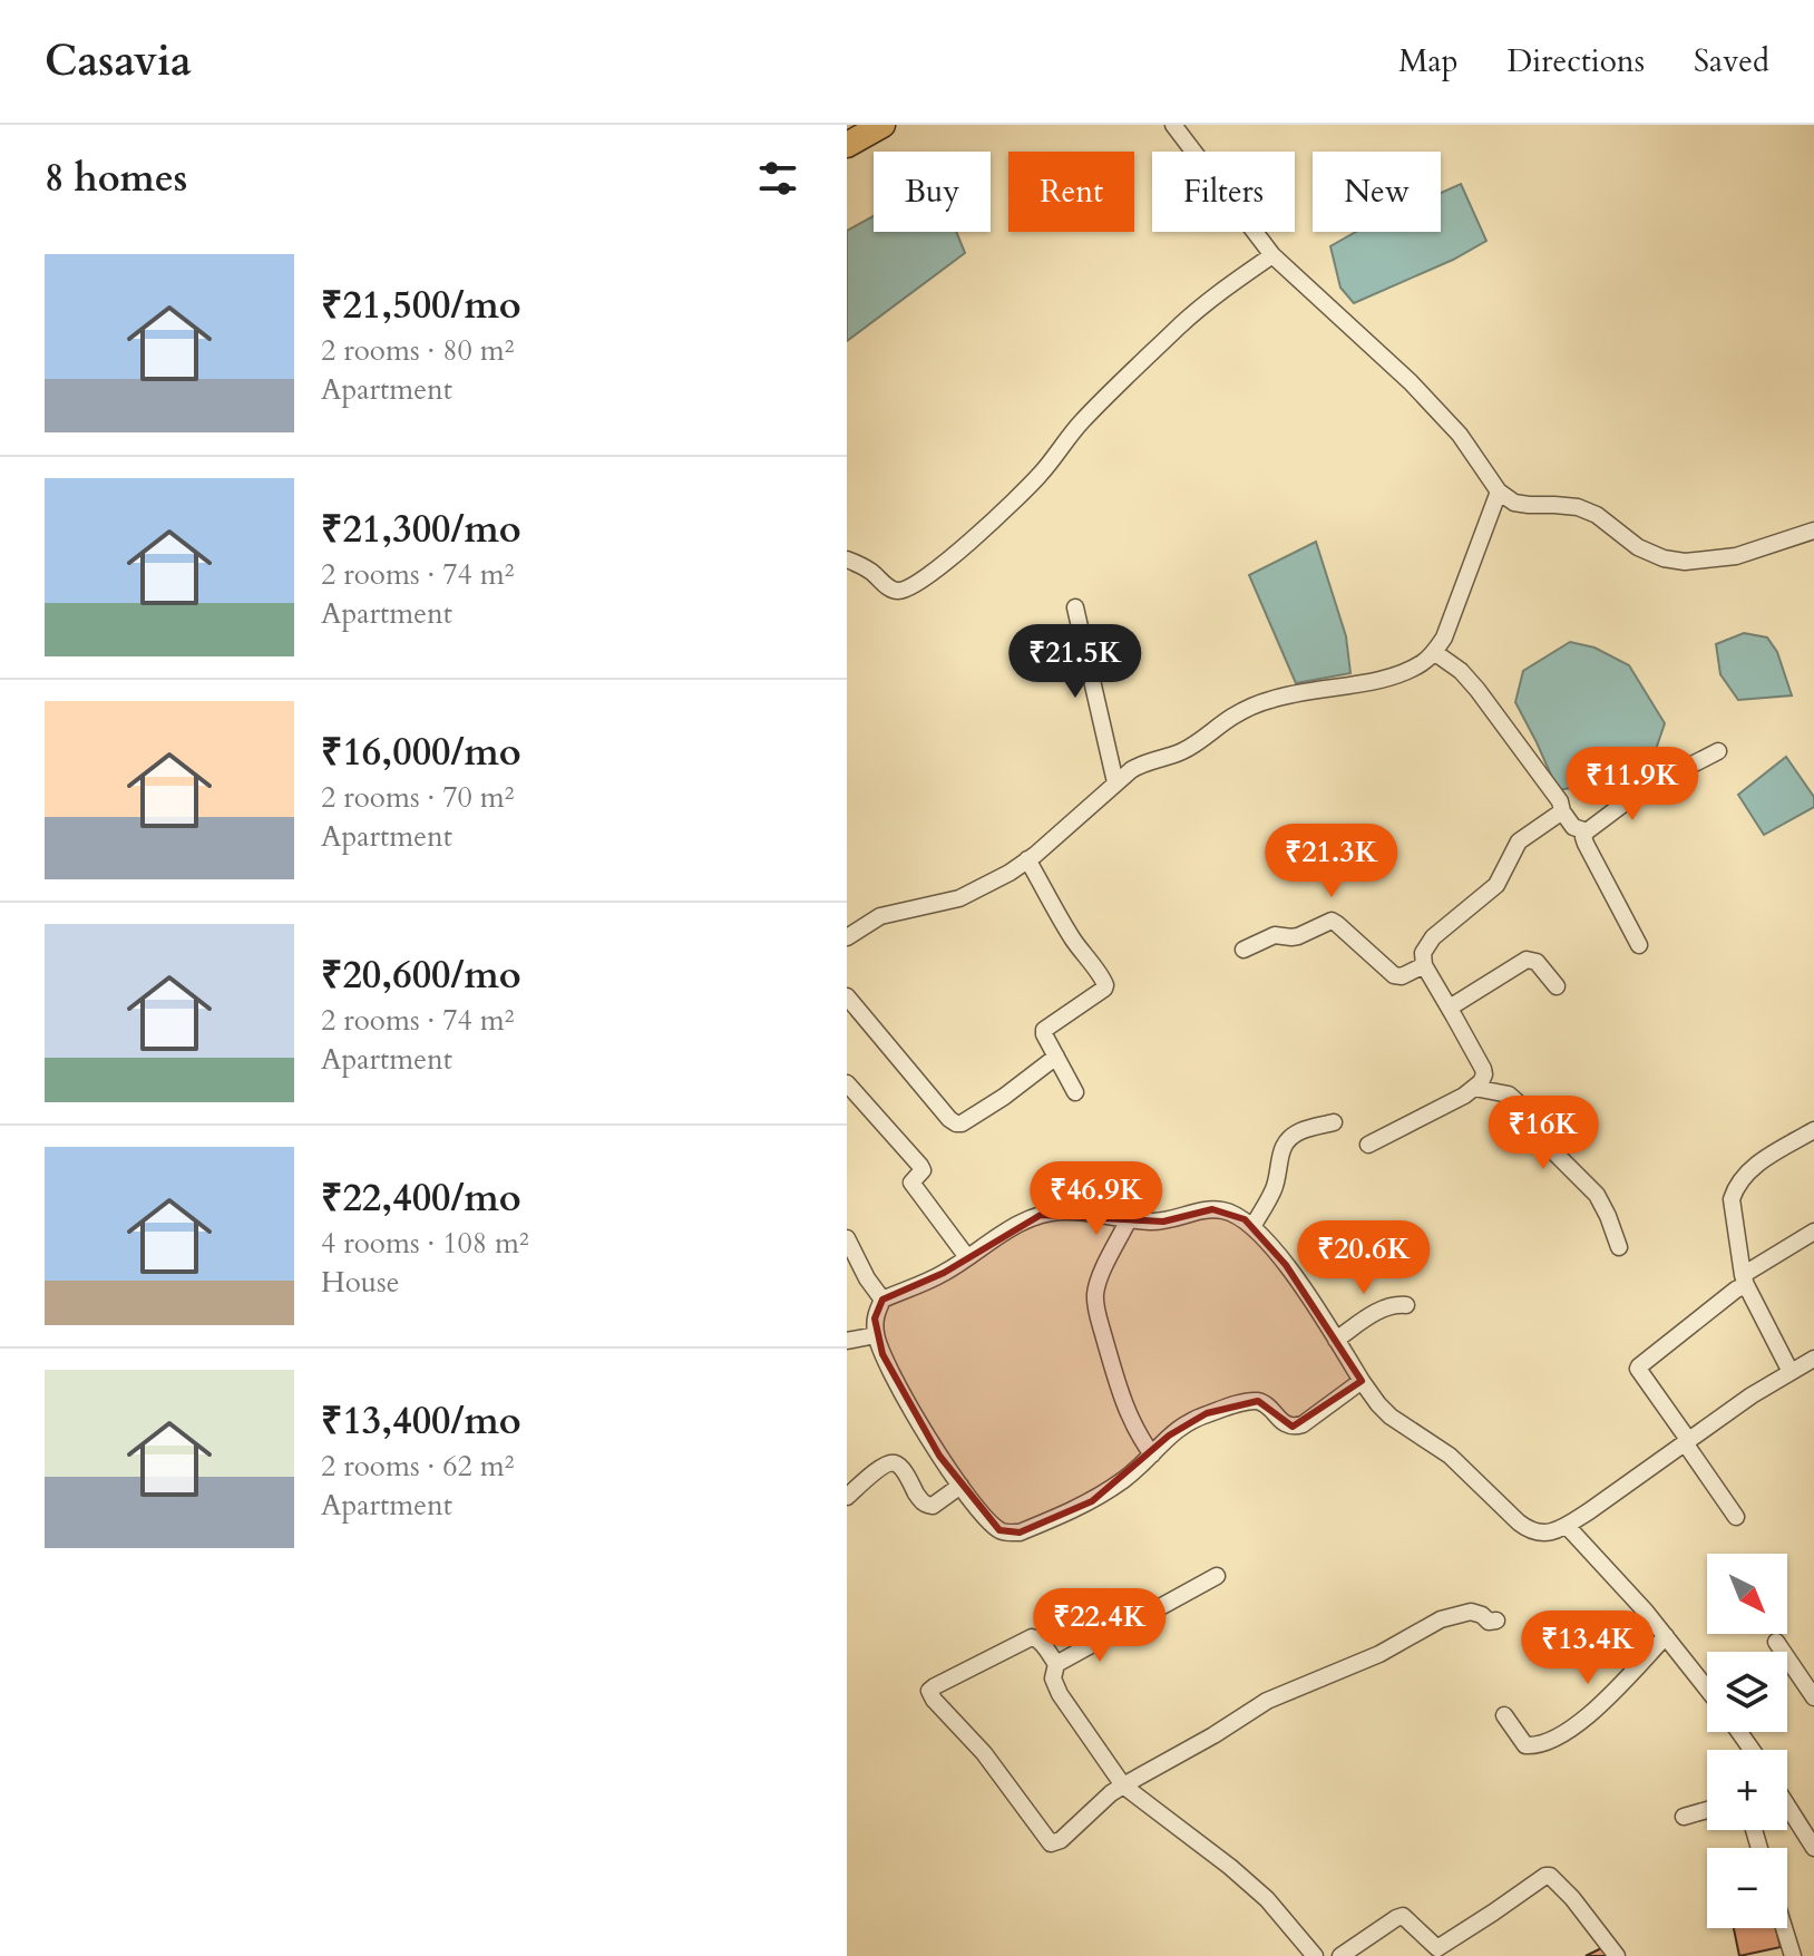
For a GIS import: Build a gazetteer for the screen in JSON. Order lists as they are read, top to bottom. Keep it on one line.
{"north":"bottom right","page":{"header":"Casavia","nav":["Map","Directions","Saved"],"heading":"8 homes","chip":["Buy","Rent","Filters","New"],"list":[{"name":"₹21,500/mo","note":"2 rooms · 80 m² · Apartment"},{"name":"₹21,300/mo","note":"2 rooms · 74 m² · Apartment"},{"name":"₹16,000/mo","note":"2 rooms · 70 m² · Apartment"},{"name":"₹20,600/mo","note":"2 rooms · 74 m² · Apartment"},{"name":"₹22,400/mo","note":"4 rooms · 108 m² · House"},{"name":"₹13,400/mo","note":"2 rooms · 62 m² · Apartment"}],"price":["₹21.5K","₹11.9K","₹21.3K","₹16K","₹46.9K","₹20.6K","₹22.4K","₹13.4K"],"map_buttons":["+","−"]}}
